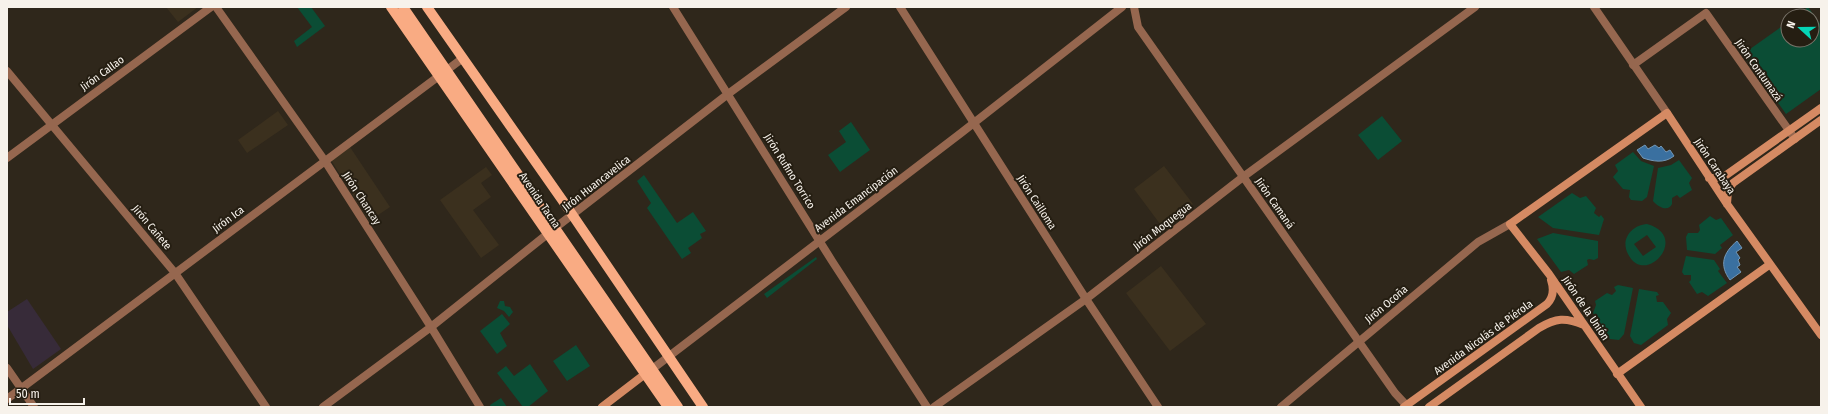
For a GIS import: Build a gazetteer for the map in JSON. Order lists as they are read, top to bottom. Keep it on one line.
{"streets":{"main road":["Jirón Carabaya","Avenida Emancipación","Avenida Tacna","Jirón de la Unión","Avenida Nicolás de Piérola"],"street":["Jirón Contumazá","Jirón Callao","Jirón Rufino Torrico","Jirón Huancavelica","Jirón Chancay","Jirón Cailloma","Jirón Camaná","Jirón Ica","Jirón Moquegua","Jirón Cañete","Jirón Ocoña"]},"crossings":[["Jirón Contumazá","Jirón Carabaya"],["Jirón Callao","Jirón Cañete"],["Jirón Rufino Torrico","Jirón Huancavelica"],["Jirón Rufino Torrico","Avenida Emancipación"],["Jirón Huancavelica","Jirón Chancay"],["Jirón Huancavelica","Avenida Tacna"],["Jirón Chancay","Jirón Ica"],["Avenida Emancipación","Avenida Tacna"],["Avenida Emancipación","Jirón Cailloma"],["Avenida Tacna","Jirón Ica"],["Jirón Cailloma","Jirón Moquegua"],["Jirón Camaná","Jirón Moquegua"],["Jirón Camaná","Jirón Ocoña"],["Jirón Camaná","Avenida Nicolás de Piérola"],["Jirón Ica","Jirón Cañete"],["Jirón Ocoña","Jirón de la Unión"],["Jirón de la Unión","Avenida Nicolás de Piérola"]],"scale_bar":"50 m","north":"left"}
